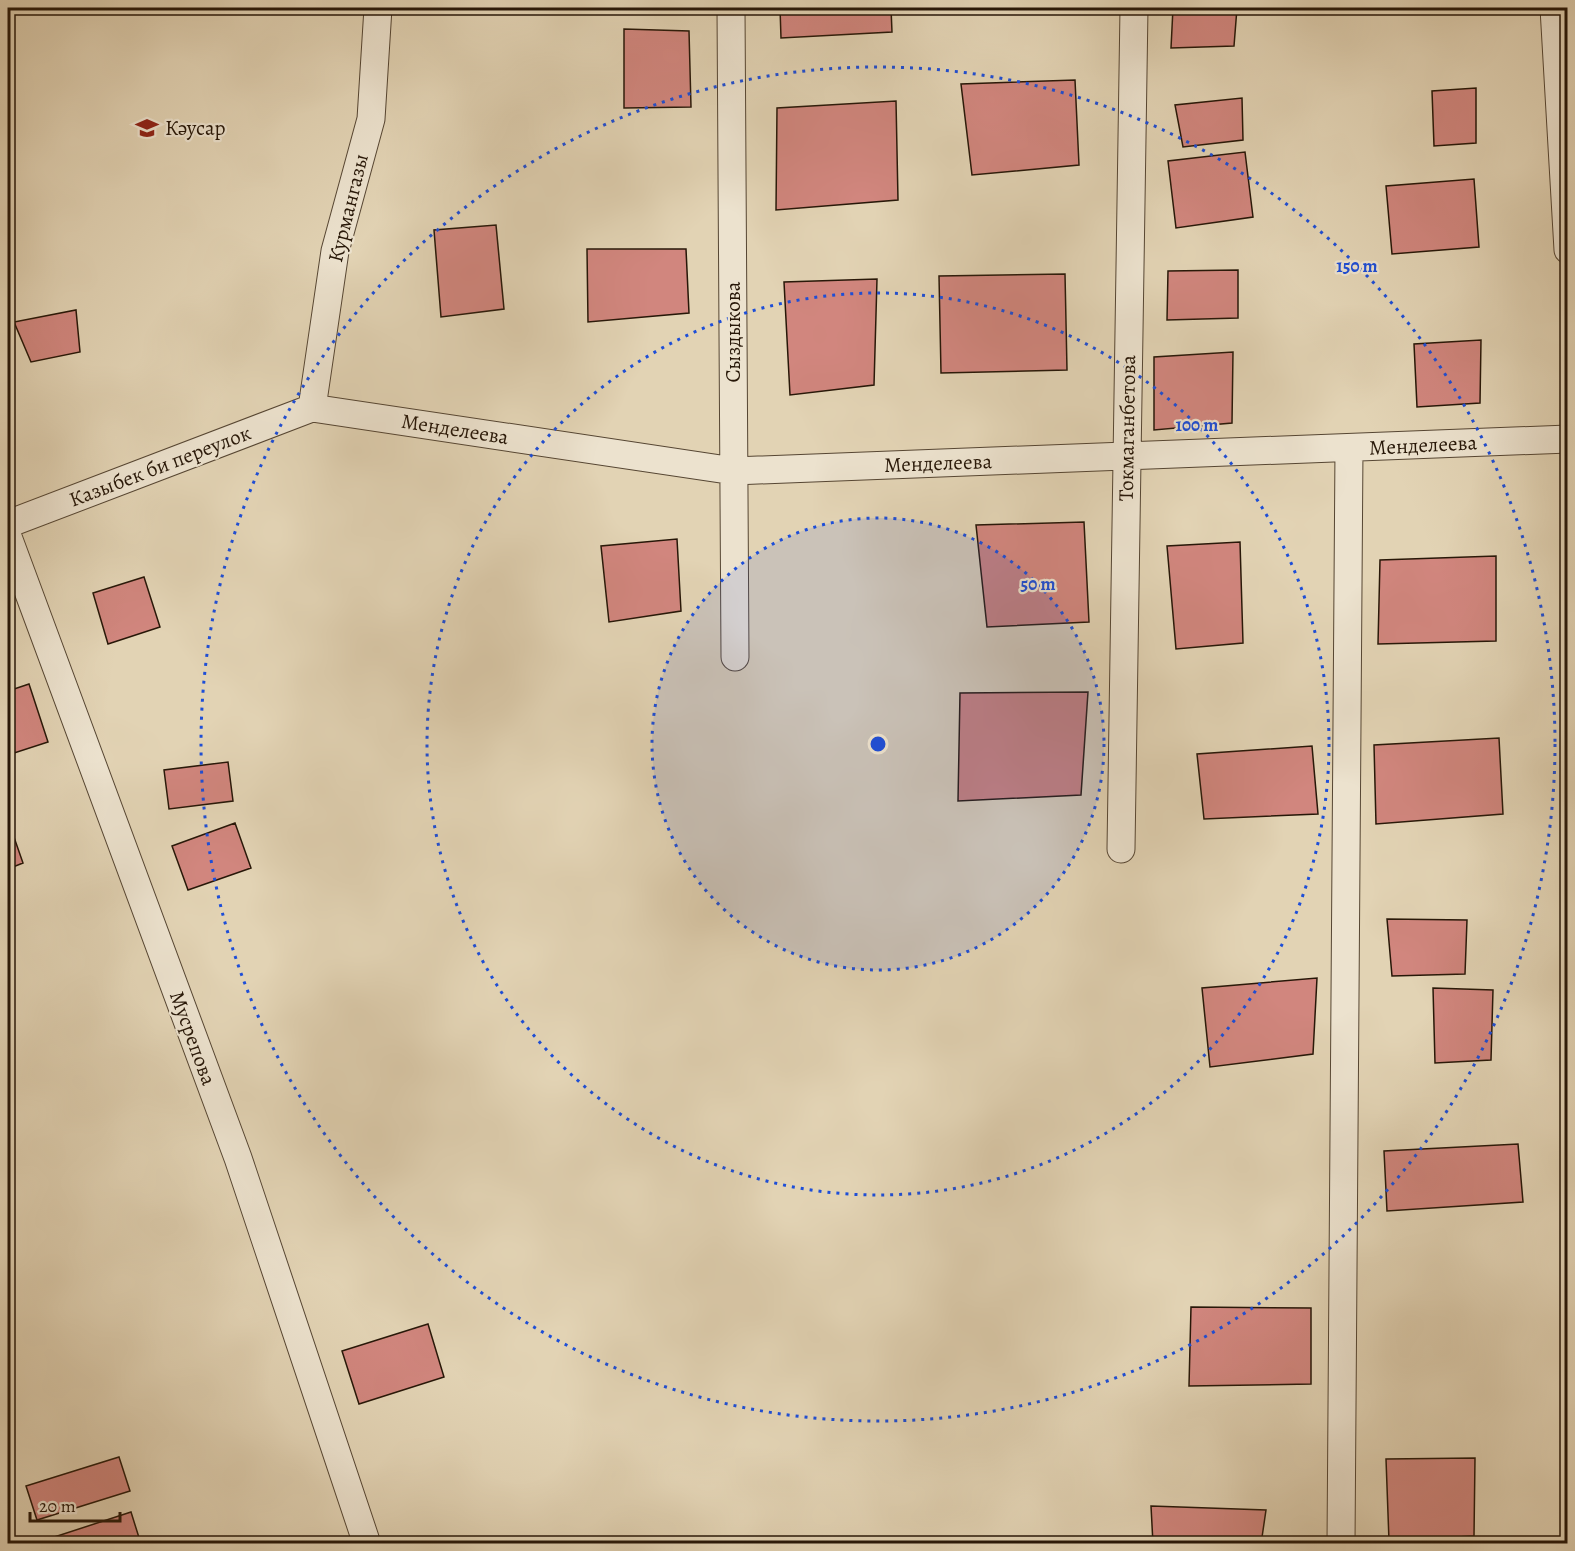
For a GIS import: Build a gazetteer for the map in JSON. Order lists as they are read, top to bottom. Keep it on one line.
{"streets":{"street":["Курмангазы","Сыздыкова","Токмаганбетова","Менделеева","Казыбек би переулок","Мусрепова"]},"crossings":[["Курмангазы","Менделеева"],["Курмангазы","Казыбек би переулок"],["Сыздыкова","Менделеева"],["Токмаганбетова","Менделеева"],["Менделеева","Казыбек би переулок"]],"places":{"school or university":["Кәусар"]},"scale_bar":"20 m","rings":["150 m","100 m","50 m"]}
